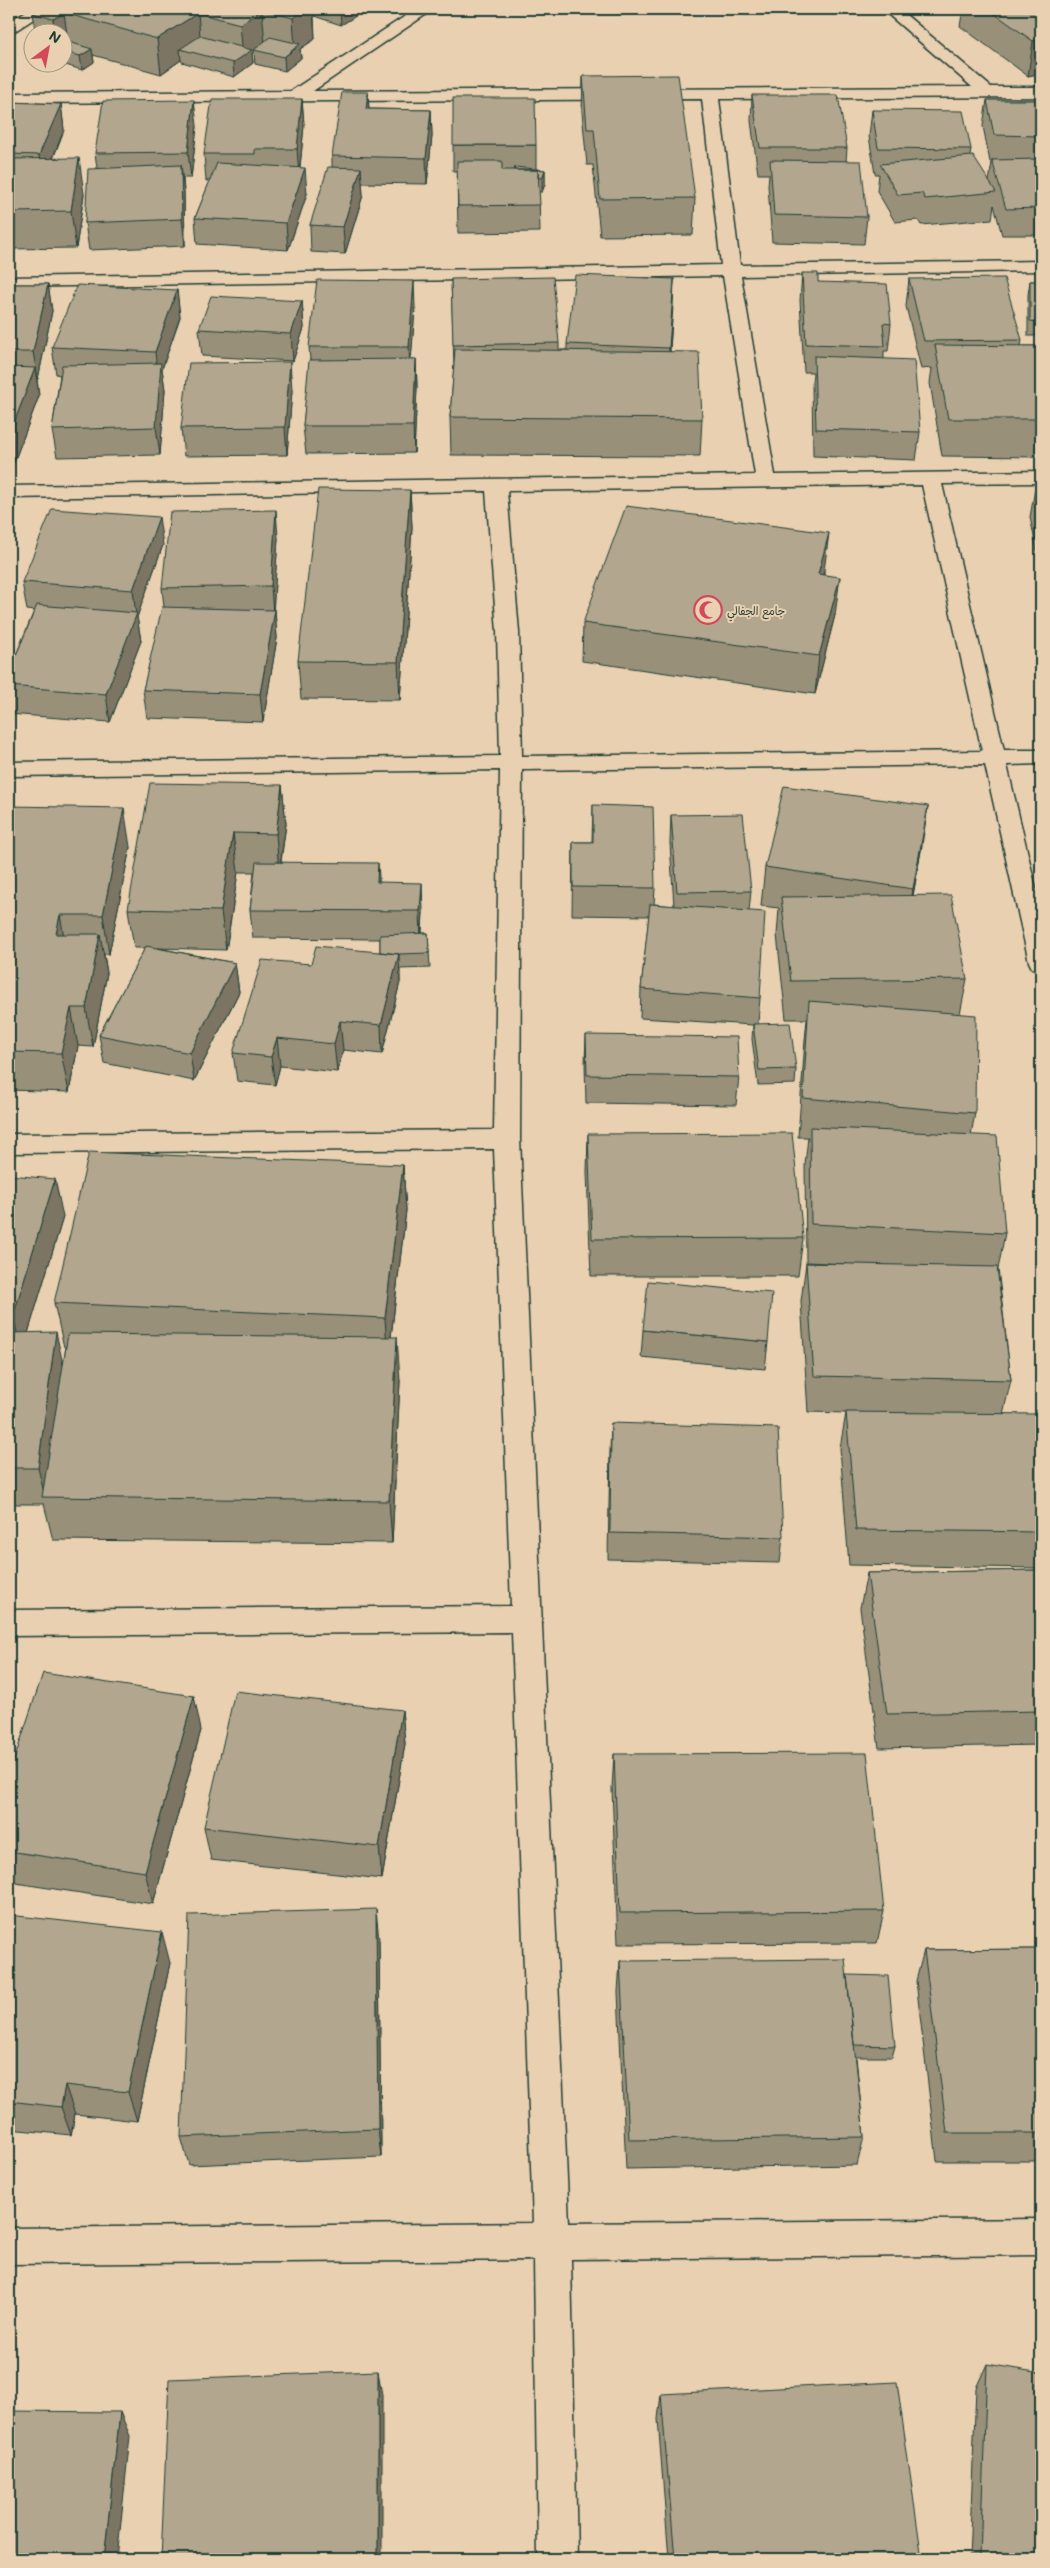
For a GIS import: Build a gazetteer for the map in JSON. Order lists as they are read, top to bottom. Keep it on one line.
{"places":{"mosque":["جامع الجفالي"]},"north":"top right"}
